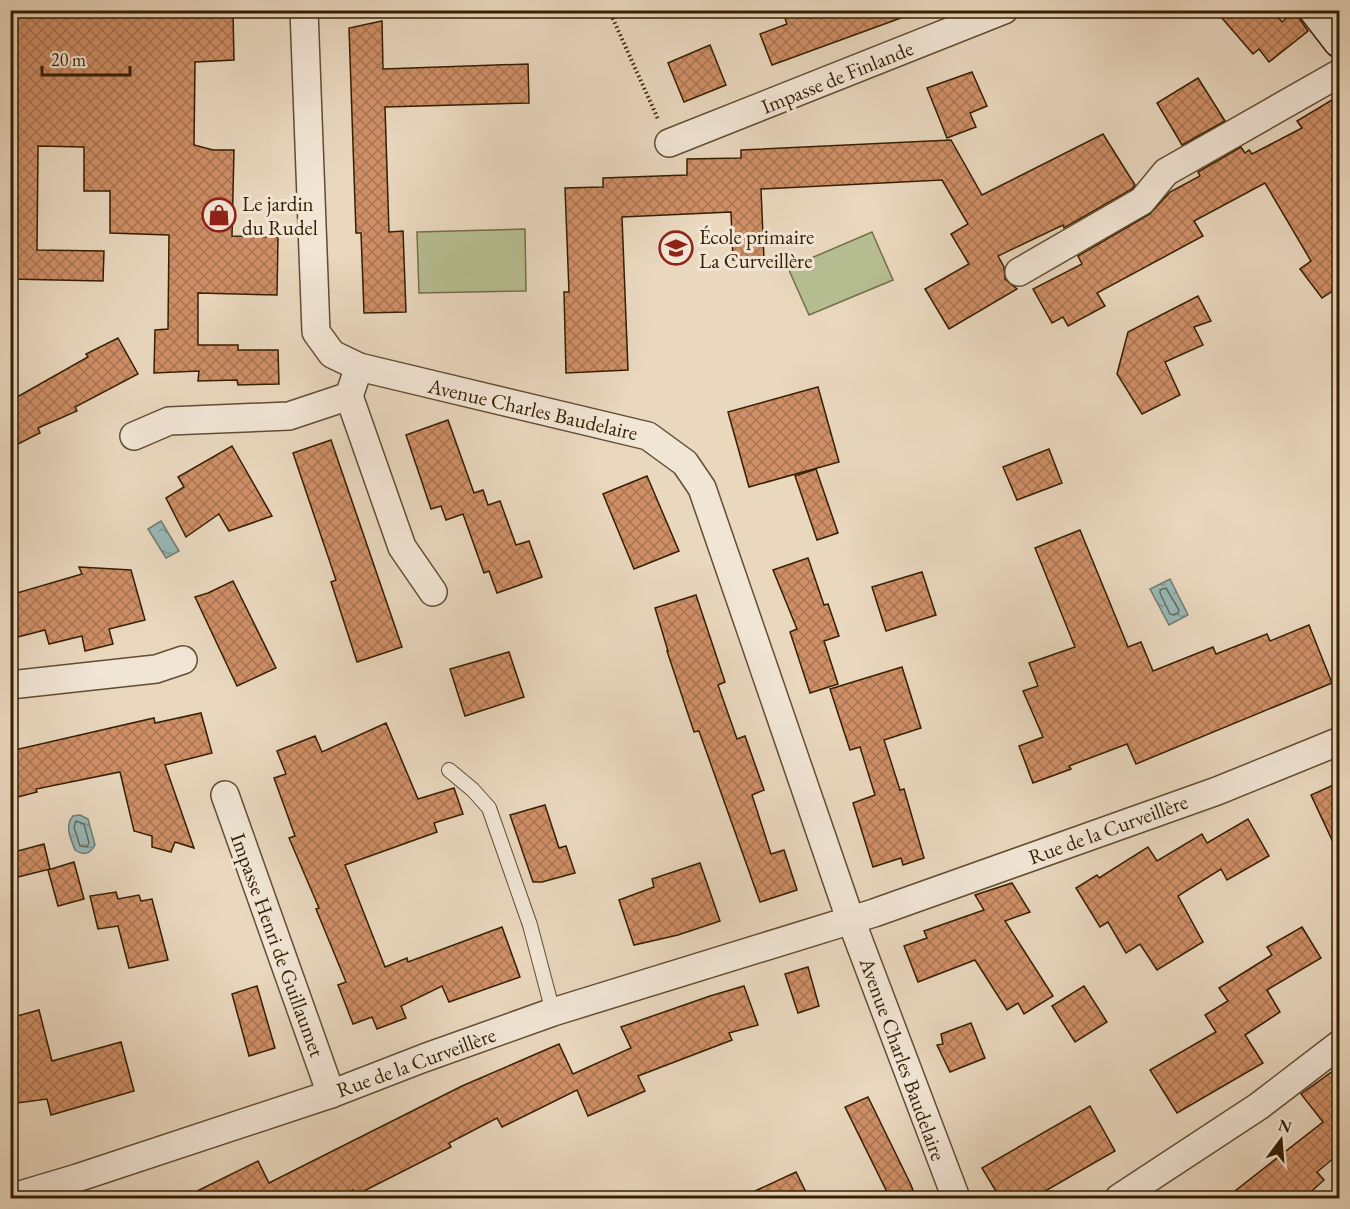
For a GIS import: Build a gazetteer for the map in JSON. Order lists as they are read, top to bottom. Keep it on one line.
{"streets":{"street":["Impasse de Finlande","Avenue Charles Baudelaire","Rue de la Curveillère","Impasse Henri de Guillaumet"]},"crossings":[["Avenue Charles Baudelaire","Rue de la Curveillère"],["Rue de la Curveillère","Impasse Henri de Guillaumet"]],"places":{"shop":["Le jardin du Rudel"],"school or university":["École primaire La Curveillère"]},"scale_bar":"20 m","north":"top"}
